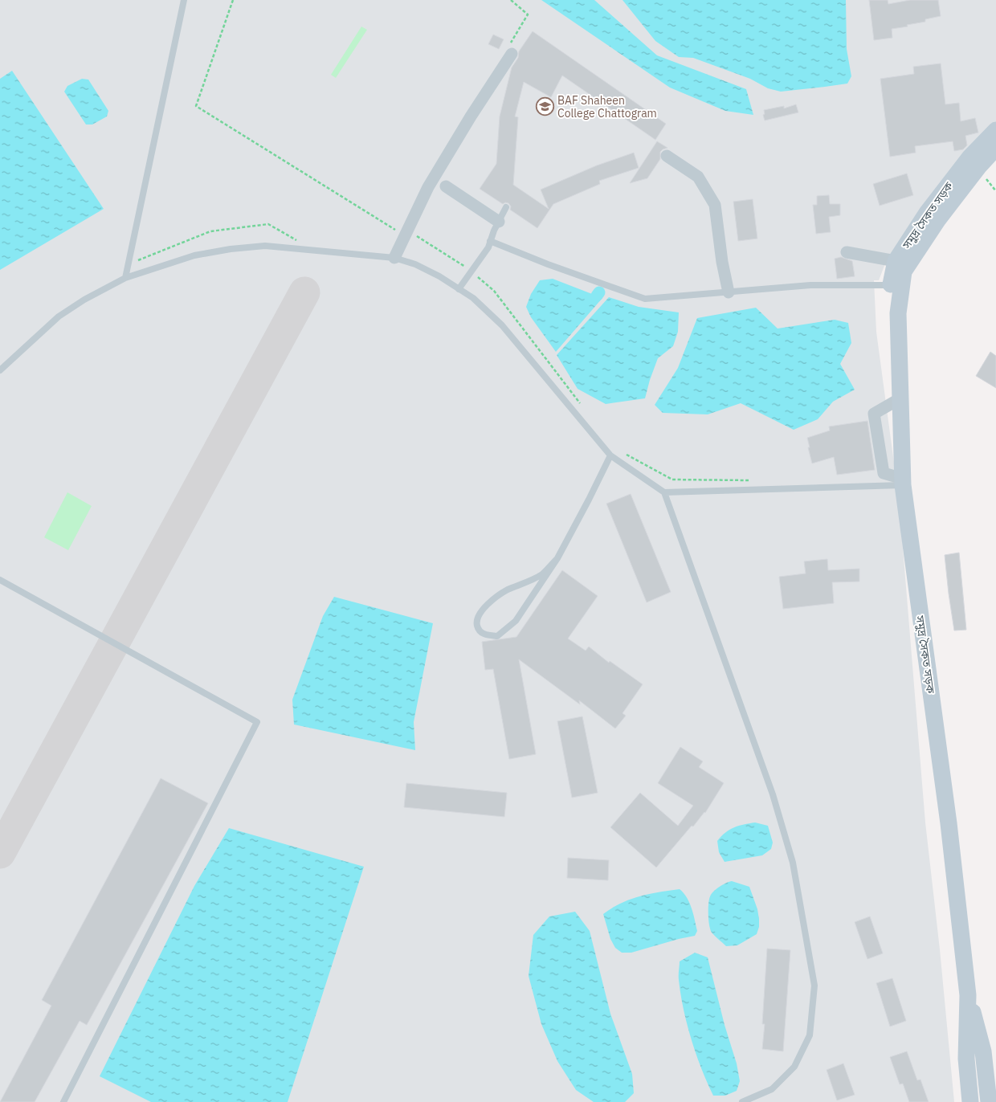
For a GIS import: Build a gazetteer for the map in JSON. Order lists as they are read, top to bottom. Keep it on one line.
{"streets":{"main road":["সমুদ্র সৈকত সড়ক"]},"places":{"school or university":["BAF Shaheen College Chattogram"]}}
